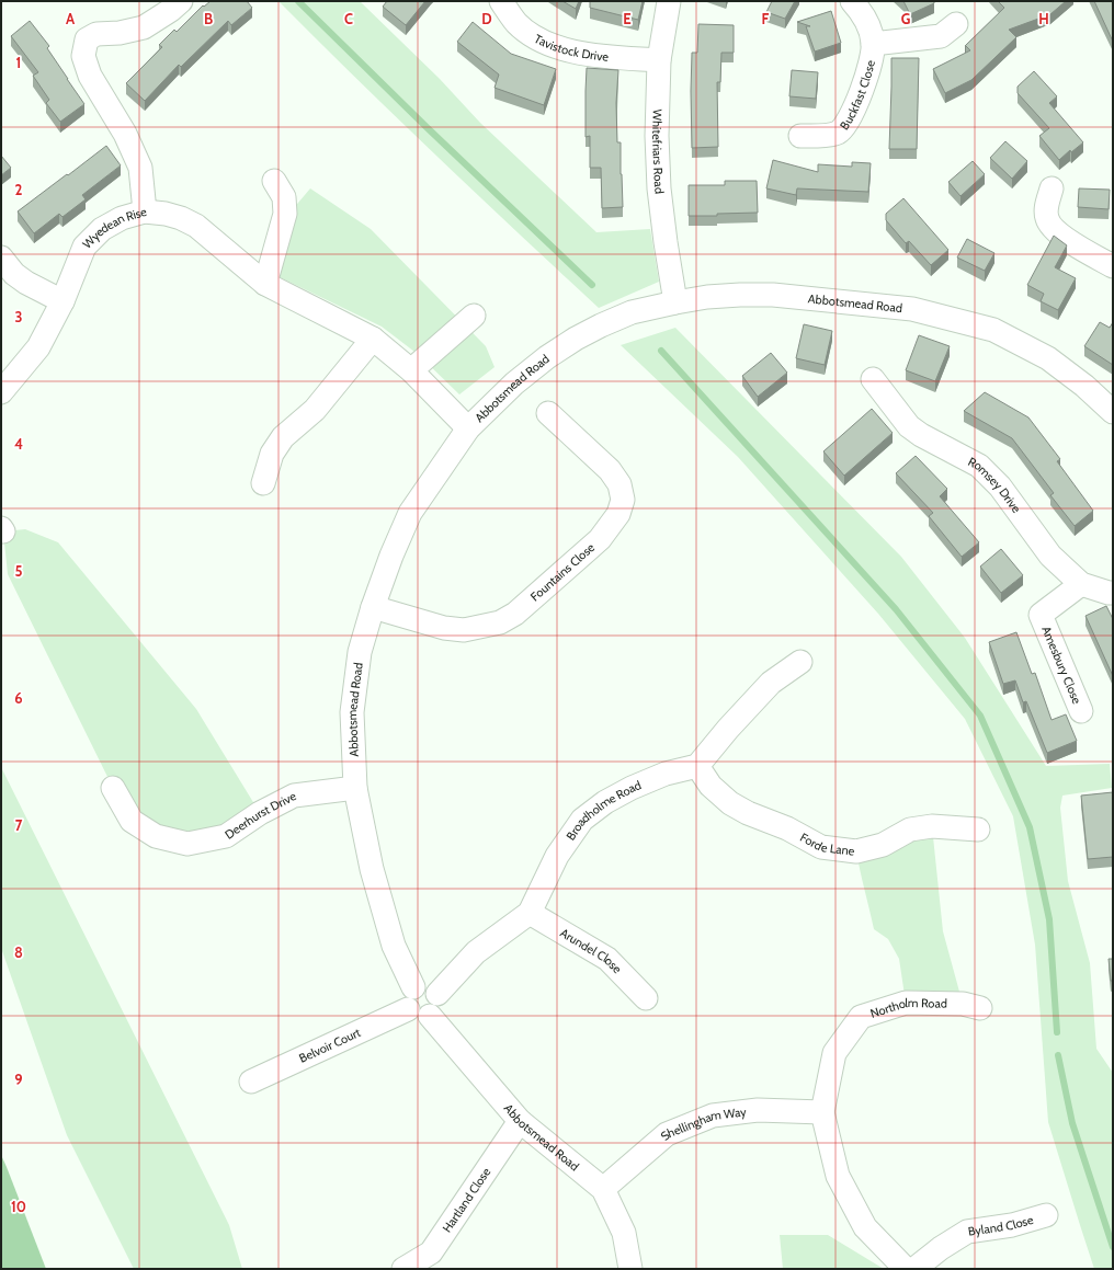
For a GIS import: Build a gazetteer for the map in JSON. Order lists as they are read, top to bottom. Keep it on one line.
{"streets":{"street":["Tavistock Drive","Buckfast Close","Whitefriars Road","Wyedean Rise","Abbotsmead Road","Romsey Drive","Fountains Close","Amesbury Close","Broadholme Road","Deerhurst Drive","Forde Lane","Arundel Close","Northolm Road","Belvoir Court","Shellingham Way","Hartland Close","Byland Close"]},"crossings":[["Tavistock Drive","Whitefriars Road"],["Whitefriars Road","Abbotsmead Road"],["Wyedean Rise","Abbotsmead Road"],["Abbotsmead Road","Fountains Close"],["Abbotsmead Road","Broadholme Road"],["Abbotsmead Road","Deerhurst Drive"],["Abbotsmead Road","Belvoir Court"],["Abbotsmead Road","Shellingham Way"],["Abbotsmead Road","Hartland Close"],["Romsey Drive","Amesbury Close"],["Broadholme Road","Forde Lane"],["Broadholme Road","Arundel Close"],["Broadholme Road","Belvoir Court"],["Northolm Road","Shellingham Way"]],"grid":{"columns":["A","B","C","D","E","F","G","H"],"rows":["1","2","3","4","5","6","7","8","9","10"]}}
